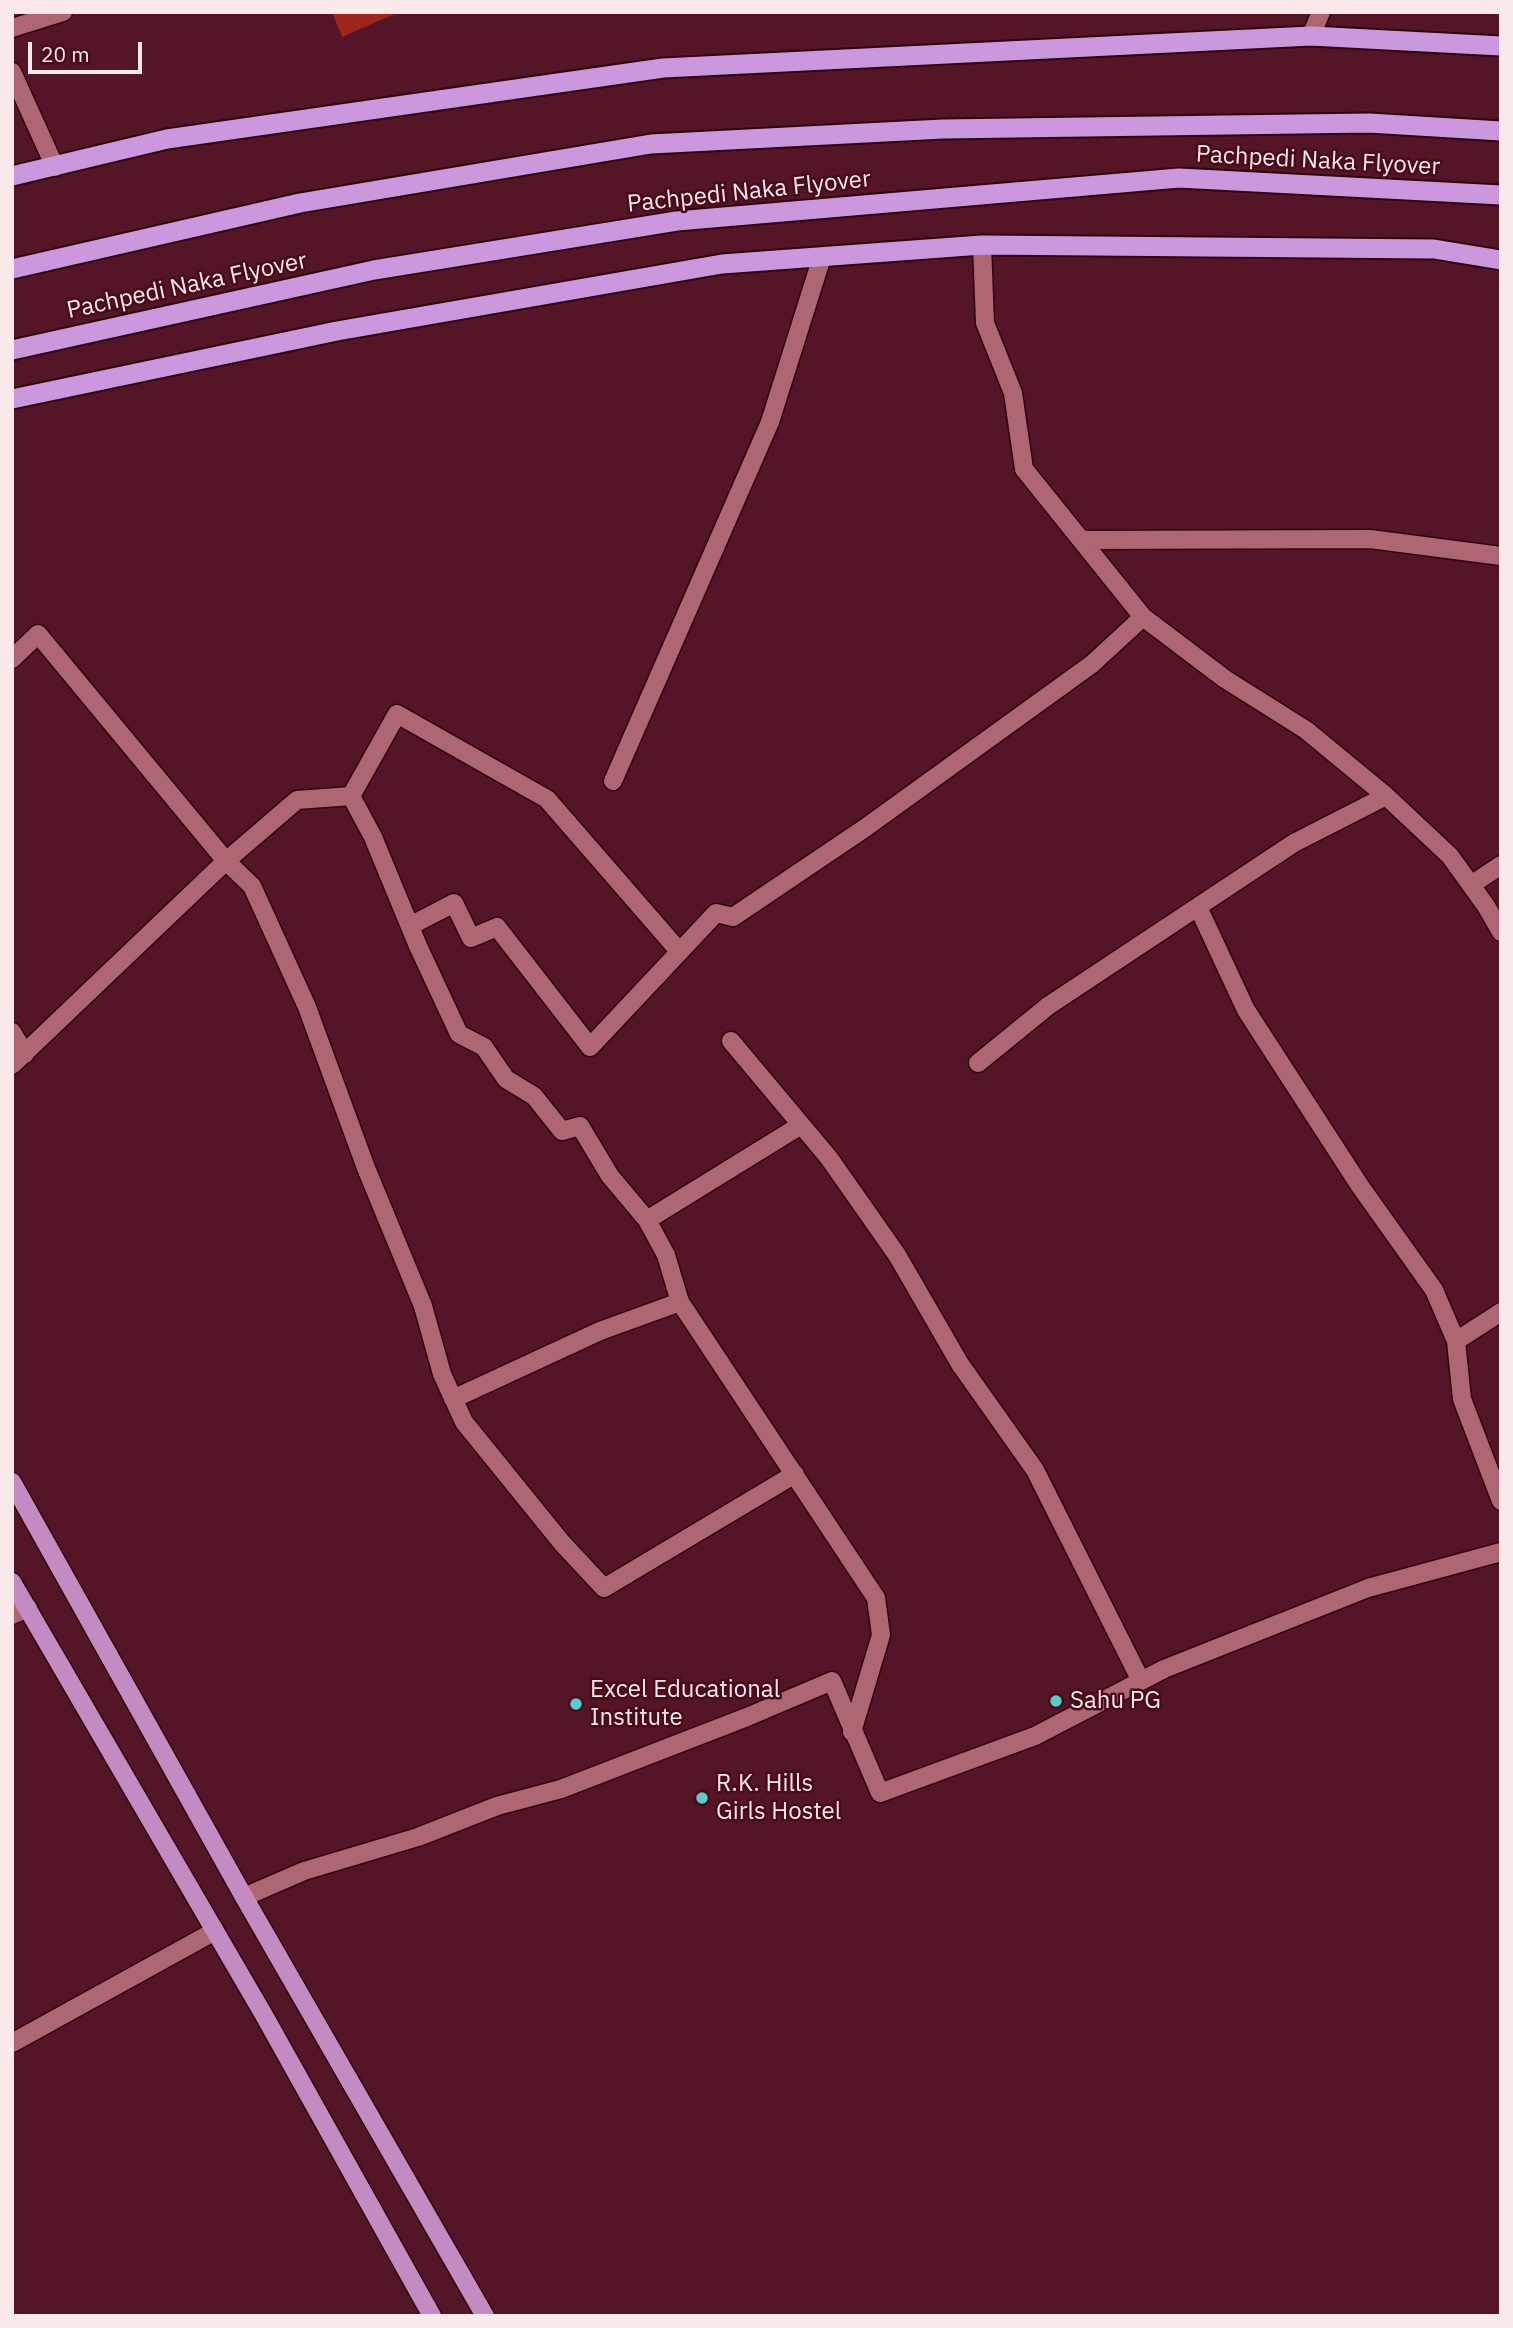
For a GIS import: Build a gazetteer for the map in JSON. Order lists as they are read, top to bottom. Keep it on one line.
{"streets":{"highway":["Pachpedi Naka Flyover"]},"places":["Sahu PG","Excel Educational Institute","R.K. Hills Girls Hostel"],"scale_bar":"20 m"}
